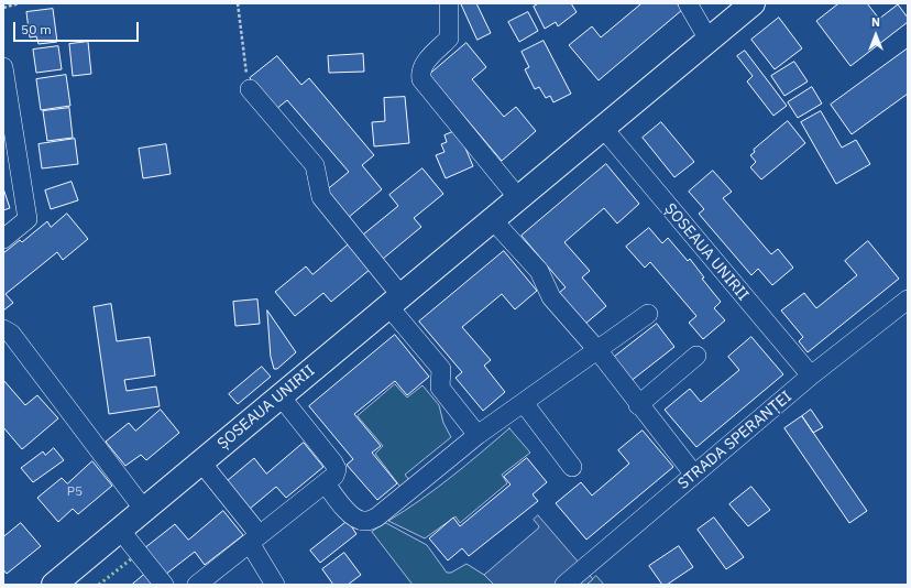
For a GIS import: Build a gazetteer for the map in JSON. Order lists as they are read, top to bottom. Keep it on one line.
{"streets":{"main road":["ȘOSEAUA UNIRII"],"street":["STRADA SPERANȚEI"]},"crossings":[["ȘOSEAUA UNIRII","STRADA SPERANȚEI"]],"house_numbers":["P5"],"scale_bar":"50 m","north":"top"}
